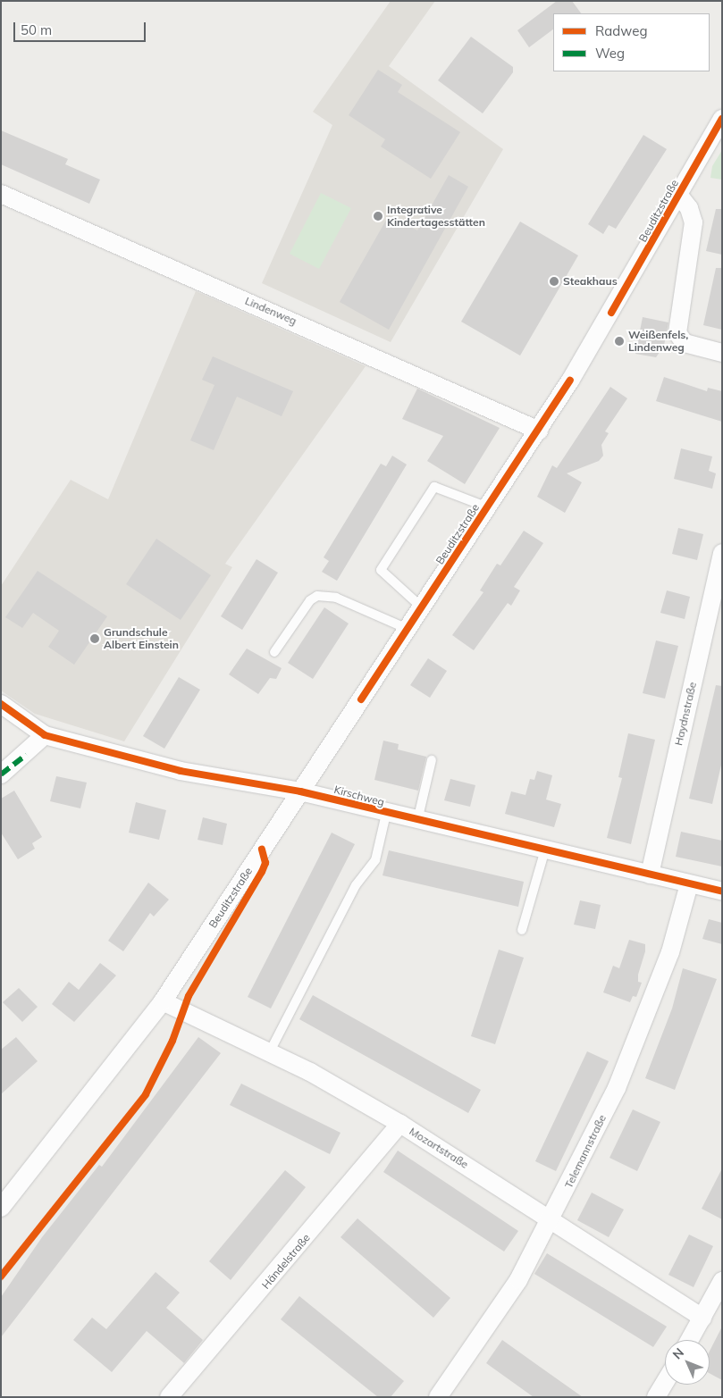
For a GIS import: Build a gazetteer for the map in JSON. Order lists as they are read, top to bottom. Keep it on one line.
{"streets":{"street":["Beuditzstraße","Lindenweg","Haydnstraße","Kirschweg","Mozartstraße","Telemannstraße","Händelstraße"]},"crossings":[["Beuditzstraße","Lindenweg"],["Beuditzstraße","Kirschweg"],["Beuditzstraße","Mozartstraße"],["Haydnstraße","Kirschweg"],["Kirschweg","Telemannstraße"],["Mozartstraße","Telemannstraße"],["Mozartstraße","Händelstraße"]],"places":["Integrative Kindertagesstätten","Steakhaus","Weißenfels, Lindenweg","Grundschule Albert Einstein"],"legend":["Radweg","Weg"],"scale_bar":"50 m","north":"top left"}
